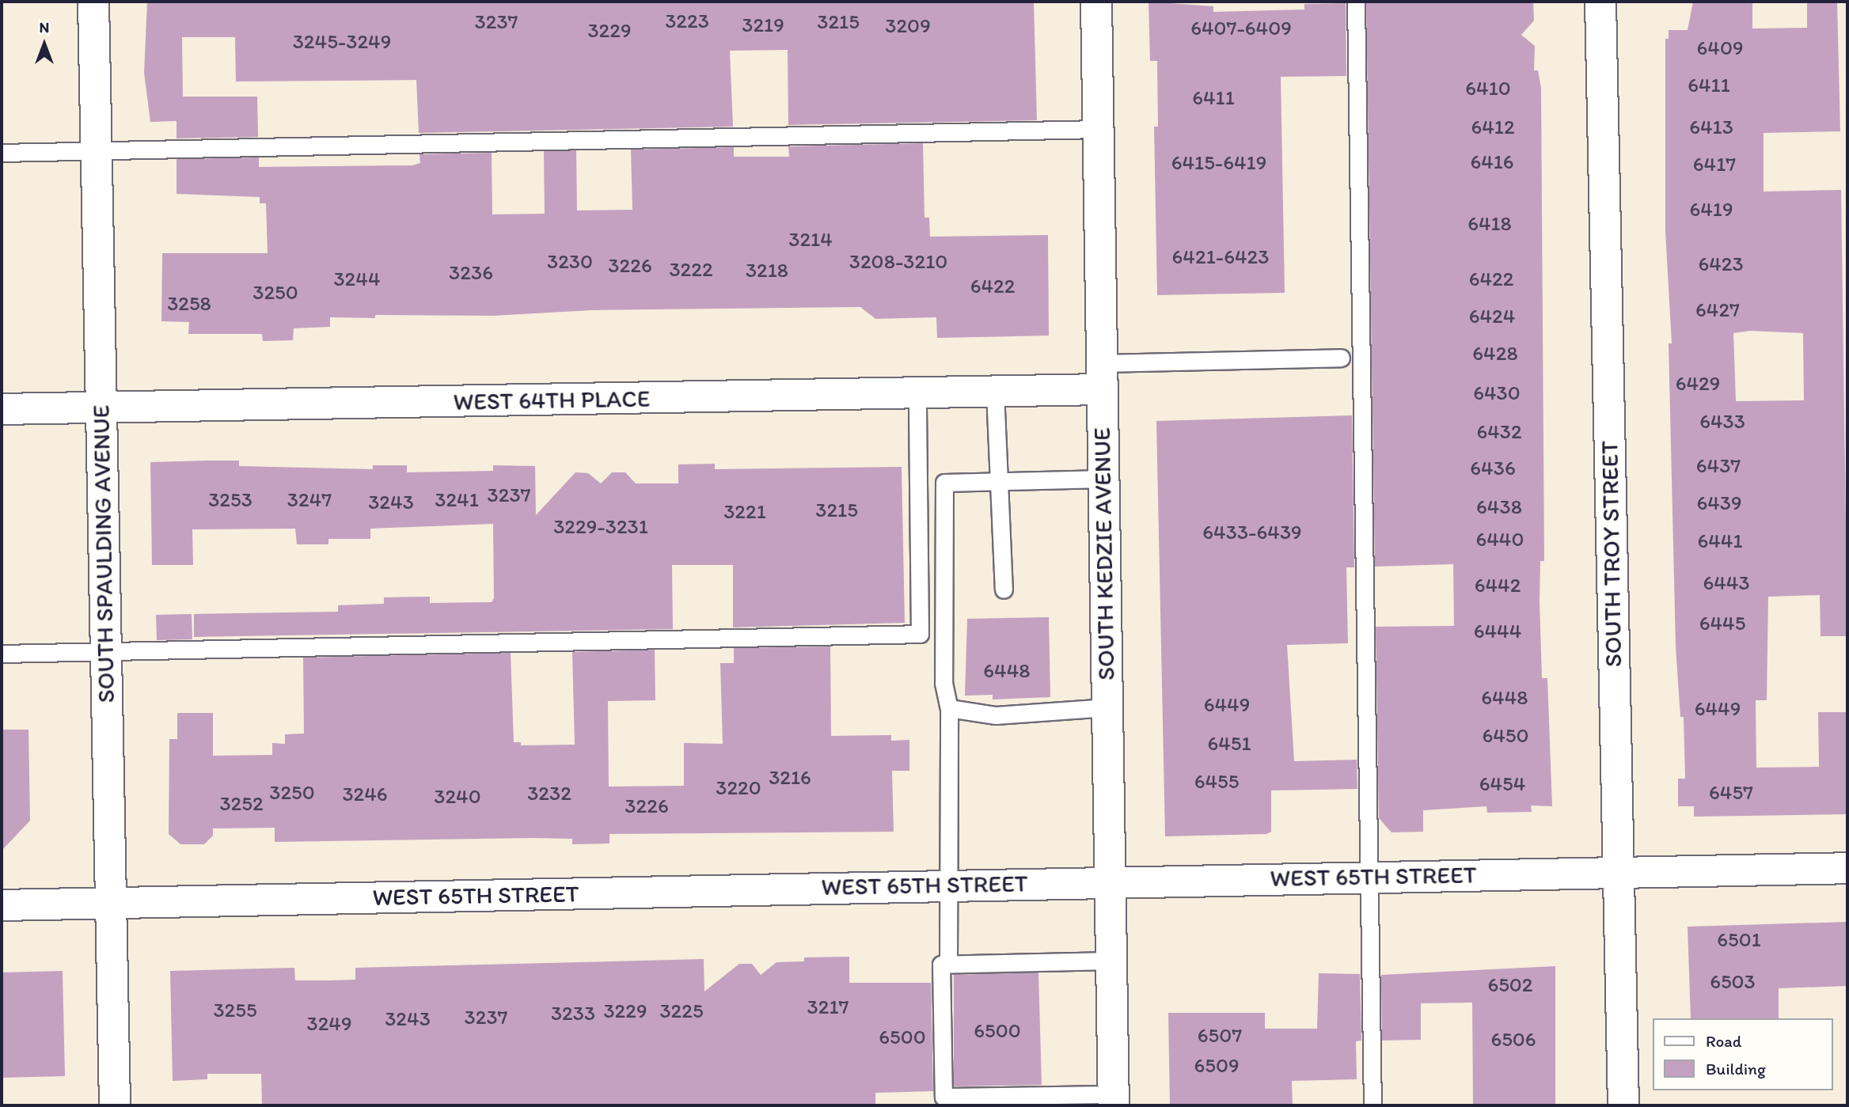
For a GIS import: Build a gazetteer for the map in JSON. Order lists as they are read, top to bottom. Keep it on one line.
{"streets":{"street":["WEST 64TH PLACE","SOUTH SPAULDING AVENUE","SOUTH KEDZIE AVENUE","SOUTH TROY STREET","WEST 65TH STREET"]},"crossings":[["WEST 64TH PLACE","SOUTH SPAULDING AVENUE"],["WEST 64TH PLACE","SOUTH KEDZIE AVENUE"],["SOUTH SPAULDING AVENUE","WEST 65TH STREET"],["SOUTH KEDZIE AVENUE","WEST 65TH STREET"],["SOUTH TROY STREET","WEST 65TH STREET"]],"house_numbers":["3223","3237","3215","3219","3209","6407-6409","3229","3245-3249","6409","6411","6410","6411","6412","6413","6416","6415-6419","6417","6419","6418","3214","6421-6423","3230","3208-3210","6423","3226","3222","3218","3236","3244","6422","6422","3250","3258","6427","6424","6428","6429","6430","6433","6432","6437","6436","3237","3253","3247","3241","3243","6439","6438","3215","3221","3229-3231","6433-6439","6440","6441","6443","6442","6445","6444","6448","6448","6449","6449","6450","6451","3216","6455","6454","3220","3250","6457","3232","3246","3240","3252","3226","6501","6503","6502","3217","3255","3229","3225","3233","3237","3243","3249","6500","6507","6500","6506","6509"],"legend":["Road","Building"],"north":"top"}
